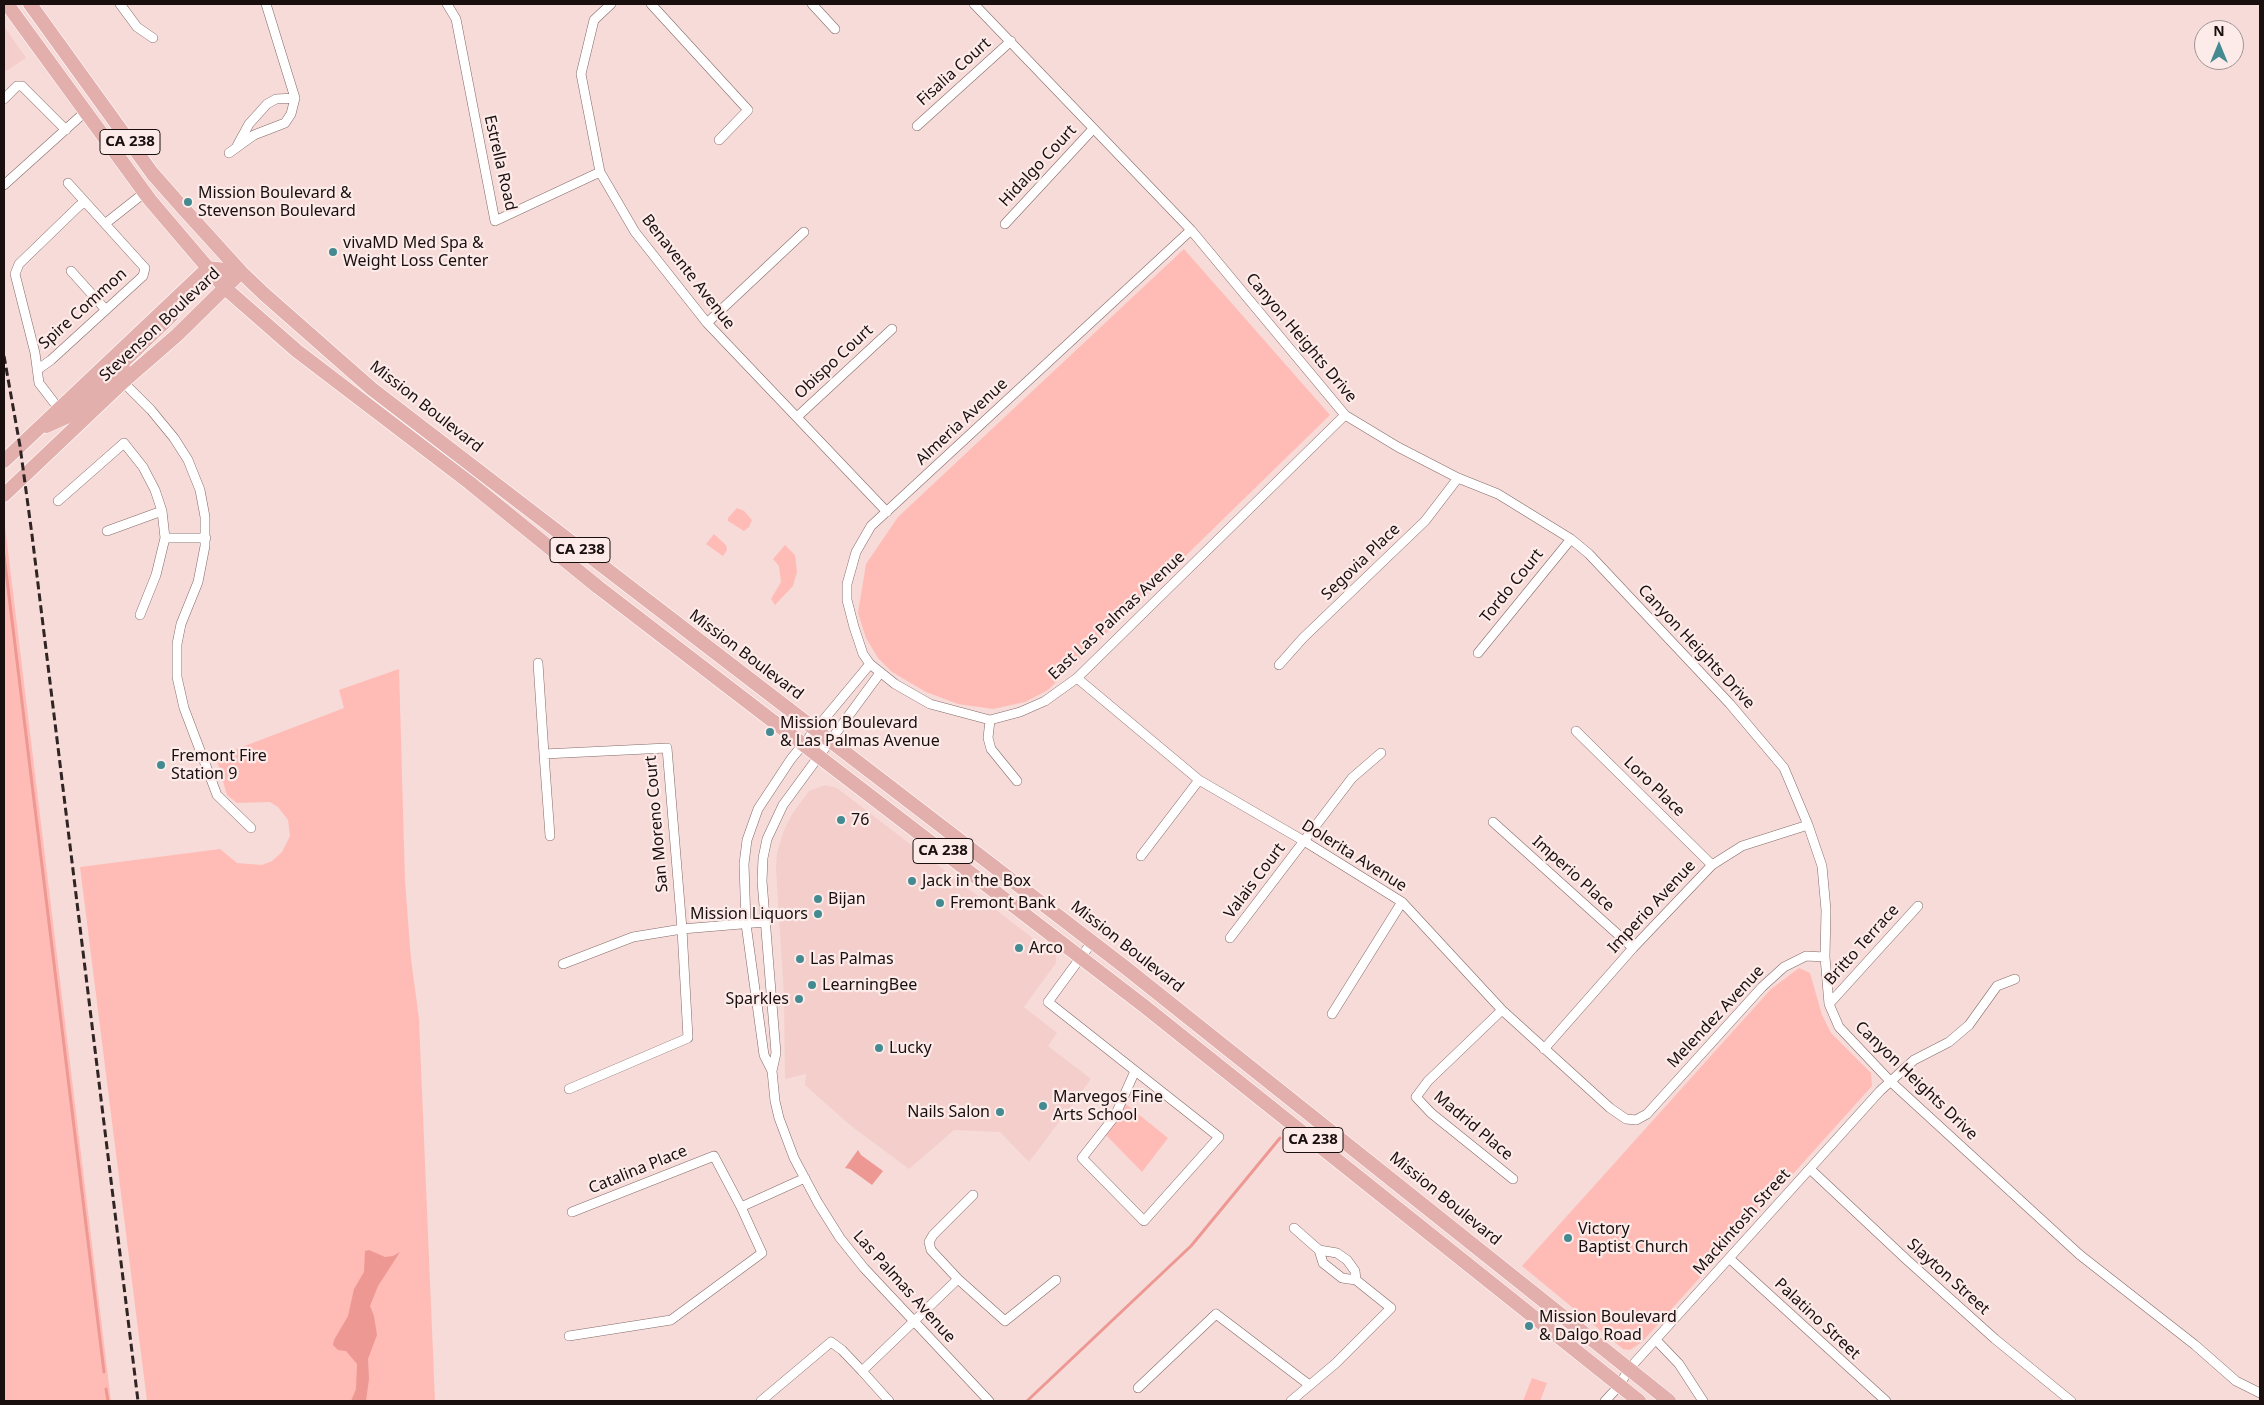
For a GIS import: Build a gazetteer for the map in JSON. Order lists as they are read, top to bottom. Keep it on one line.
{"streets":{"main road":["CA 238","Stevenson Boulevard","Mission Boulevard"],"street":["Fisalia Court","Estrella Road","Hidalgo Court","Benavente Avenue","Spire Common","Canyon Heights Drive","Obispo Court","Almeria Avenue","Segovia Place","Tordo Court","East Las Palmas Avenue","Loro Place","San Moreno Court","Dolerita Avenue","Imperio Place","Valais Court","Imperio Avenue","Britto Terrace","Melendez Avenue","Madrid Place","Catalina Place","Mackintosh Street","Slayton Street","Las Palmas Avenue","Palatino Street"]},"crossings":[["Fisalia Court","Canyon Heights Drive"],["Estrella Road","Benavente Avenue"],["Hidalgo Court","Canyon Heights Drive"],["Benavente Avenue","Obispo Court"],["Benavente Avenue","Almeria Avenue"],["Stevenson Boulevard","Mission Boulevard"],["Canyon Heights Drive","Almeria Avenue"],["Canyon Heights Drive","Segovia Place"],["Canyon Heights Drive","Tordo Court"],["Canyon Heights Drive","East Las Palmas Avenue"],["Canyon Heights Drive","Imperio Avenue"],["Canyon Heights Drive","Britto Terrace"],["Canyon Heights Drive","Melendez Avenue"],["Canyon Heights Drive","Mackintosh Street"],["Mission Boulevard","Mackintosh Street"],["Mission Boulevard","Las Palmas Avenue"],["Almeria Avenue","East Las Palmas Avenue"],["East Las Palmas Avenue","Dolerita Avenue"],["Loro Place","Imperio Avenue"],["Dolerita Avenue","Valais Court"],["Dolerita Avenue","Imperio Avenue"],["Dolerita Avenue","Melendez Avenue"],["Dolerita Avenue","Madrid Place"],["Imperio Place","Imperio Avenue"],["Mackintosh Street","Slayton Street"],["Mackintosh Street","Palatino Street"]],"places":["Mission Boulevard & Stevenson Boulevard","vivaMD Med Spa & Weight Loss Center","Mission Boulevard & Las Palmas Avenue","Fremont Fire Station 9","76","Jack in the Box","Bijan","Fremont Bank","Mission Liquors","Arco","Las Palmas","LearningBee","Sparkles","Lucky","Marvegos Fine Arts School","Nails Salon","Victory Baptist Church","Mission Boulevard & Dalgo Road"],"north":"top"}
